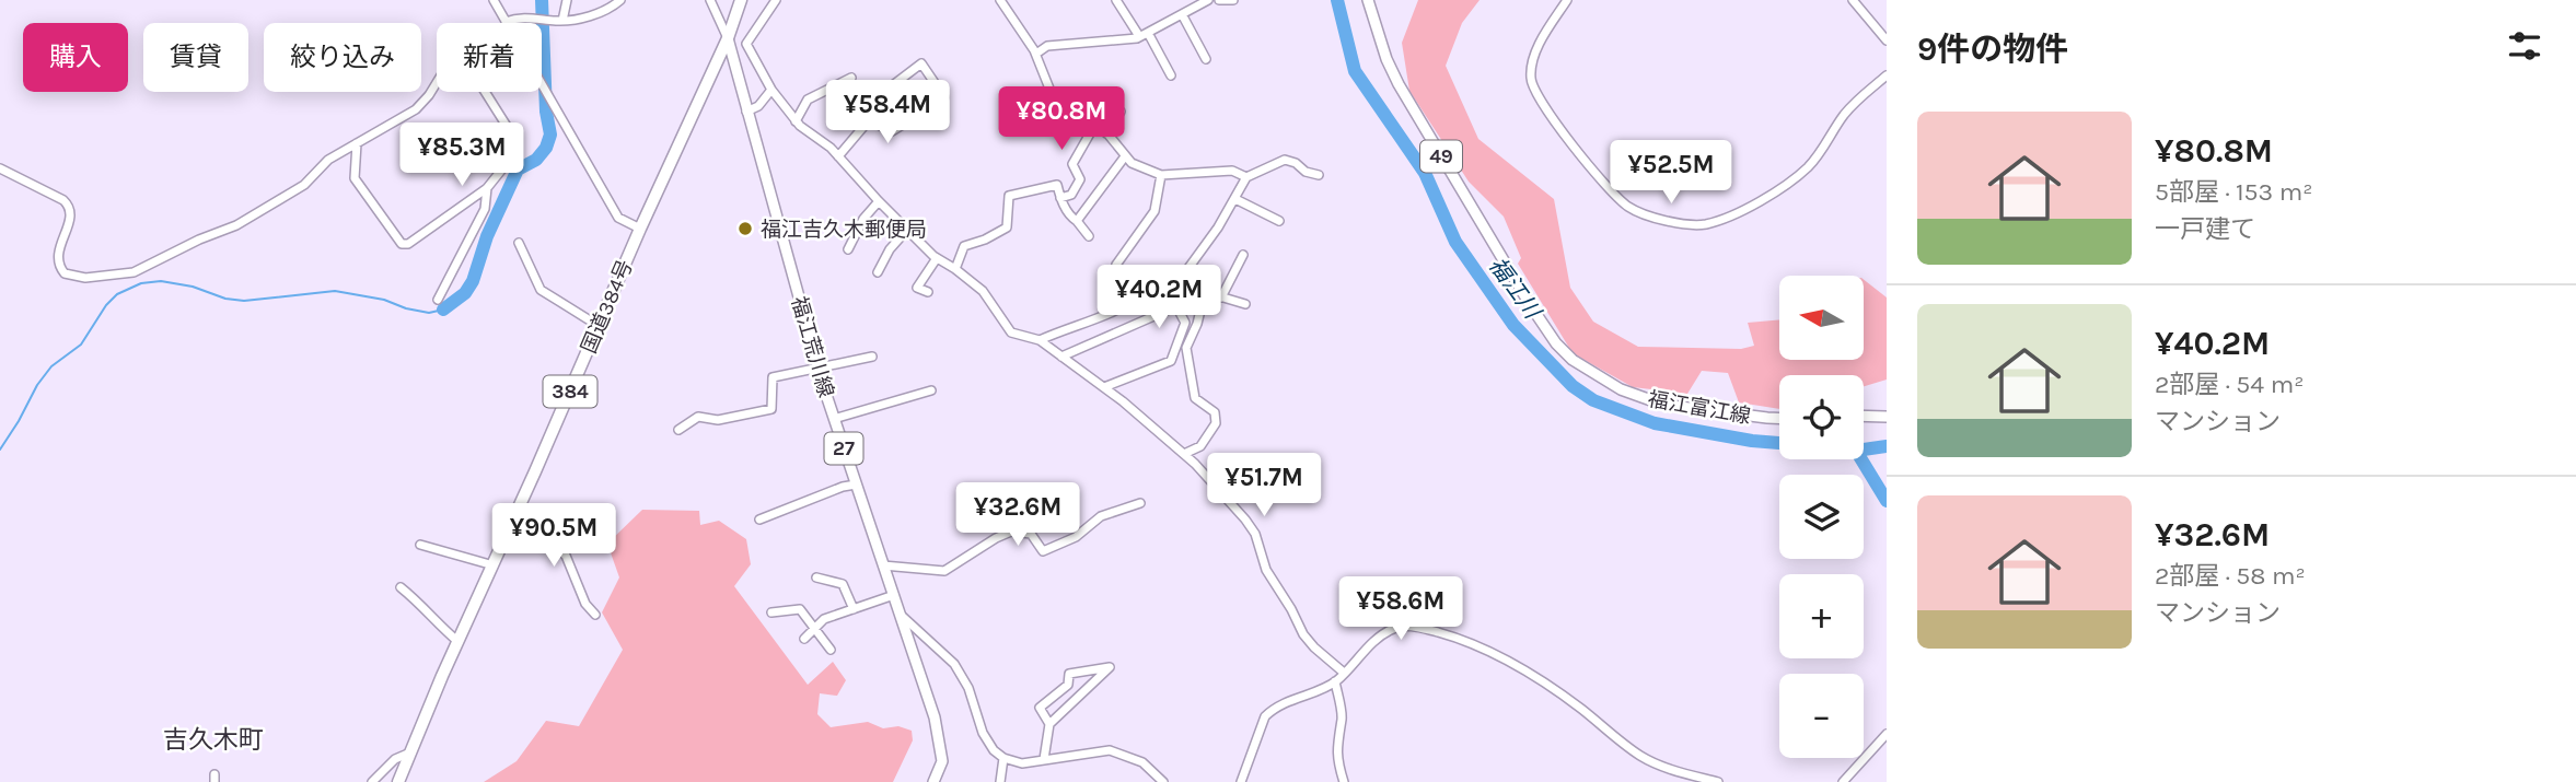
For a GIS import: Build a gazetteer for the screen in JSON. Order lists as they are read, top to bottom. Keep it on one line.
{"streets":{"highway":["国道384号","384"],"main road":["49","福江荒川線","福江富江線","27"]},"crossings":[["国道384号","福江荒川線"]],"districts":["吉久木町"],"water":["福江川"],"places":["福江吉久木郵便局"],"north":"left","page":{"heading":"9件の物件","chip":["購入","賃貸","絞り込み","新着"],"price":["¥58.4M","¥80.8M","¥85.3M","¥52.5M","¥40.2M","¥51.7M","¥32.6M","¥90.5M","¥58.6M"],"list":[{"name":"¥80.8M","note":"5部屋 · 153 m² · 一戸建て"},{"name":"¥40.2M","note":"2部屋 · 54 m² · マンション"},{"name":"¥32.6M","note":"2部屋 · 58 m² · マンション"}],"map_buttons":["+","−"]}}
